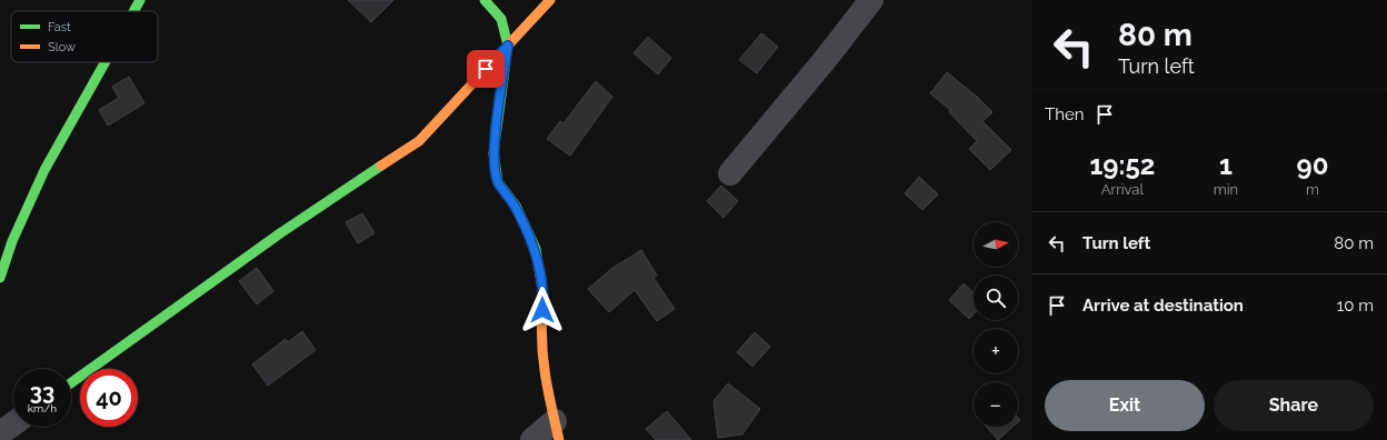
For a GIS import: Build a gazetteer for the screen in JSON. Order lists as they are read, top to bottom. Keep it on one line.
{"legend":["Fast","Slow"],"north":"right","page":{"turn":["80 m","Turn left"],"then":"Then","eta":["19:52","Arrival","1","min","90","m"],"list":[{"name":"Turn left","value":"80 m"},{"name":"Arrive at destination","value":"10 m"}],"map_buttons":["+","−"],"speed":"33 km/h","limit":"40","buttons":["Exit","Share"]}}
